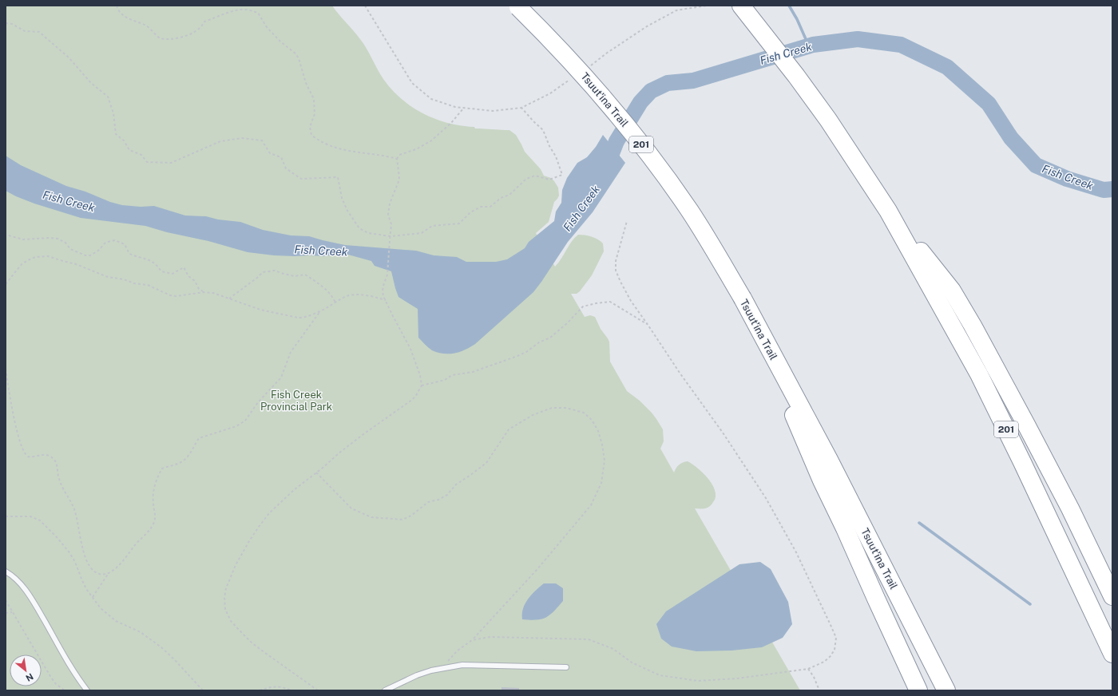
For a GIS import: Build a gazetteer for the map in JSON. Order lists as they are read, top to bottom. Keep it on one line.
{"streets":{"highway":["Tsuut'ina Trail","201"]},"water":["Fish Creek"],"parks":["Fish Creek Provincial Park"],"north":"bottom right"}
